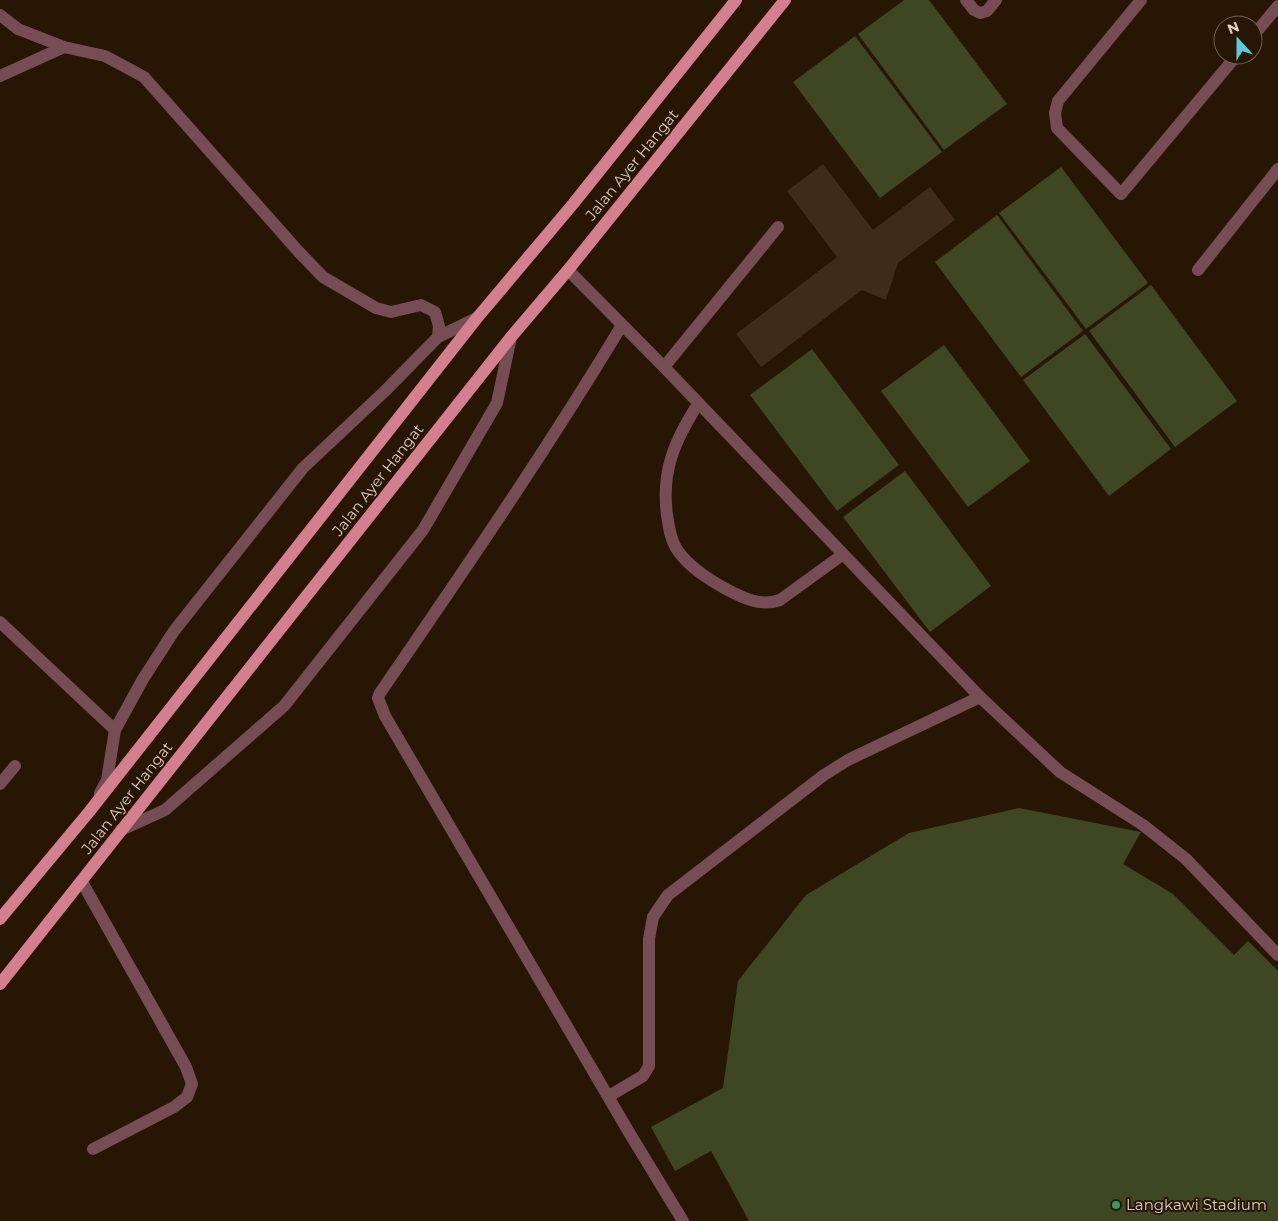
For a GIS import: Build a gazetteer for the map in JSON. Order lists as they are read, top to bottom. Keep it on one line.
{"streets":{"main road":["Jalan Ayer Hangat"]},"places":["Langkawi Stadium"],"north":"top"}
